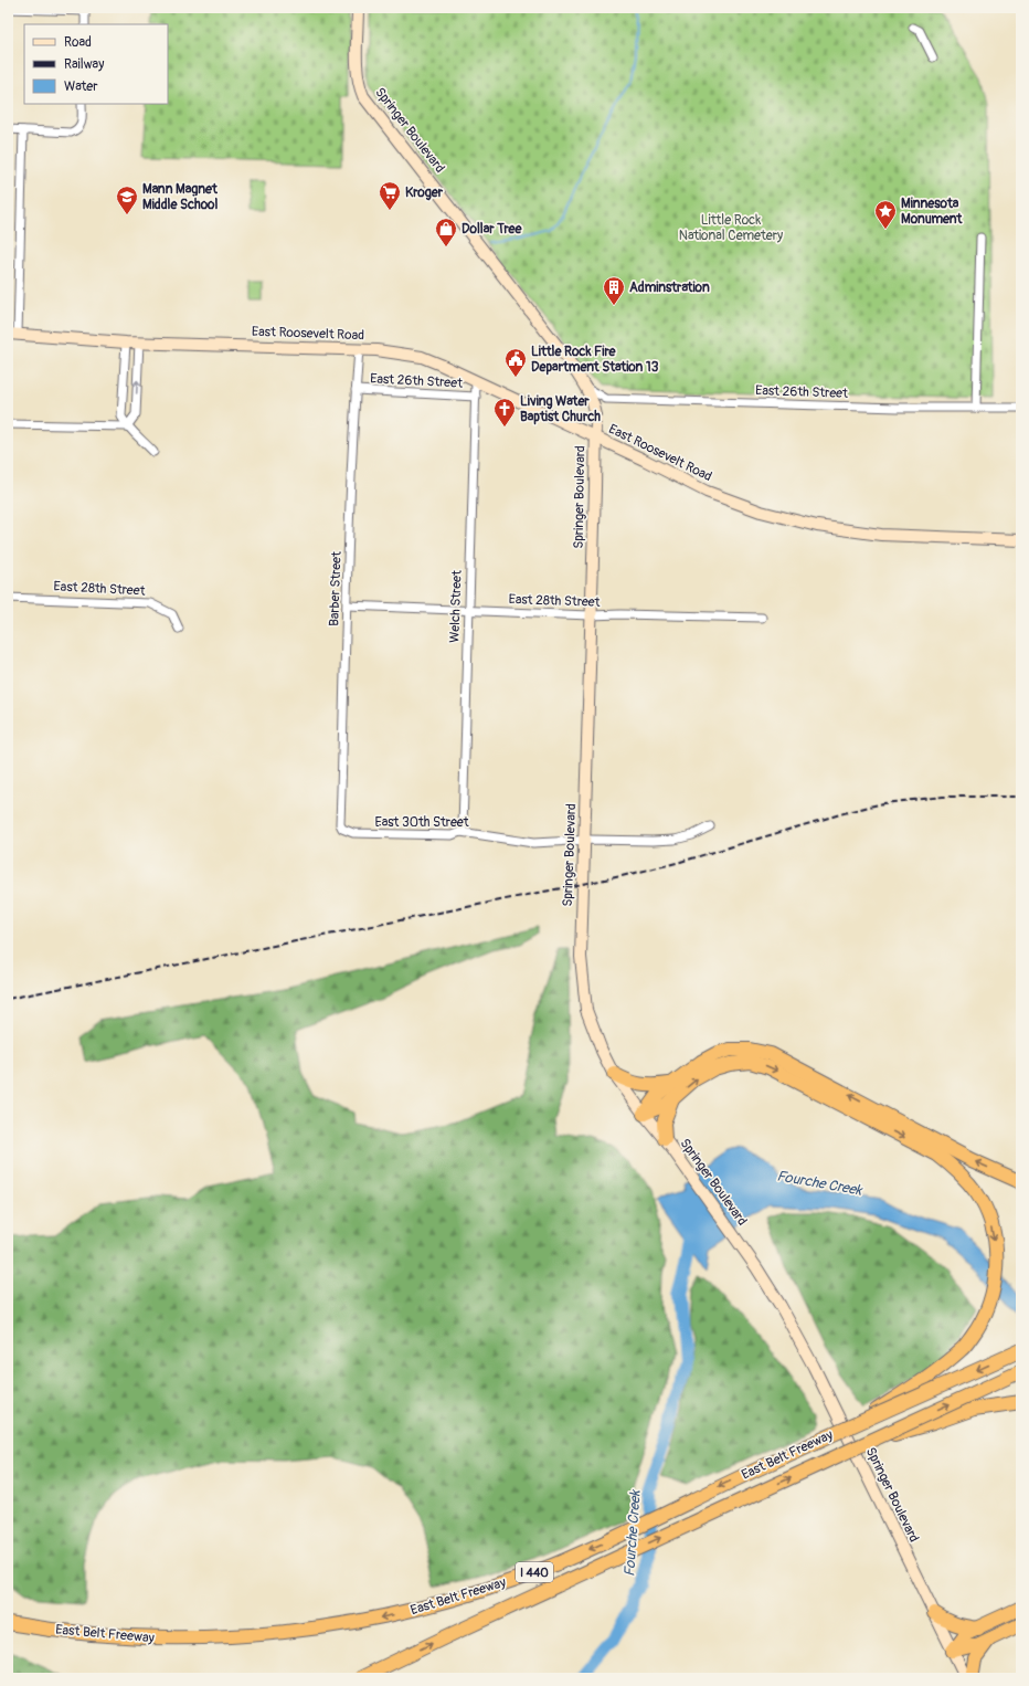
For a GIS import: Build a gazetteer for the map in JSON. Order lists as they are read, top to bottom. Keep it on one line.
{"streets":{"highway":["East Belt Freeway","I 440"],"main road":["Springer Boulevard","East Roosevelt Road"],"street":["East 26th Street","East 28th Street","Barber Street","Welch Street","East 30th Street"]},"crossings":[["Springer Boulevard","East Roosevelt Road"],["Springer Boulevard","East 26th Street"],["Springer Boulevard","East 28th Street"],["Springer Boulevard","East 30th Street"],["East Roosevelt Road","Barber Street"],["East Roosevelt Road","Welch Street"],["East 26th Street","Barber Street"],["East 26th Street","Welch Street"],["East 28th Street","Barber Street"],["East 28th Street","Welch Street"],["Barber Street","East 30th Street"],["Welch Street","East 30th Street"]],"water":["Fourche Creek"],"parks":["Little Rock National Cemetery"],"places":{"supermarket":["Kroger"],"school or university":["Mann Magnet Middle School"],"place":["Minnesota Monument"],"shop":["Dollar Tree"],"building":["Adminstration"],"public building":["Little Rock Fire Department Station 13"],"church":["Living Water Baptist Church"]},"legend":["Road","Railway","Water"]}
